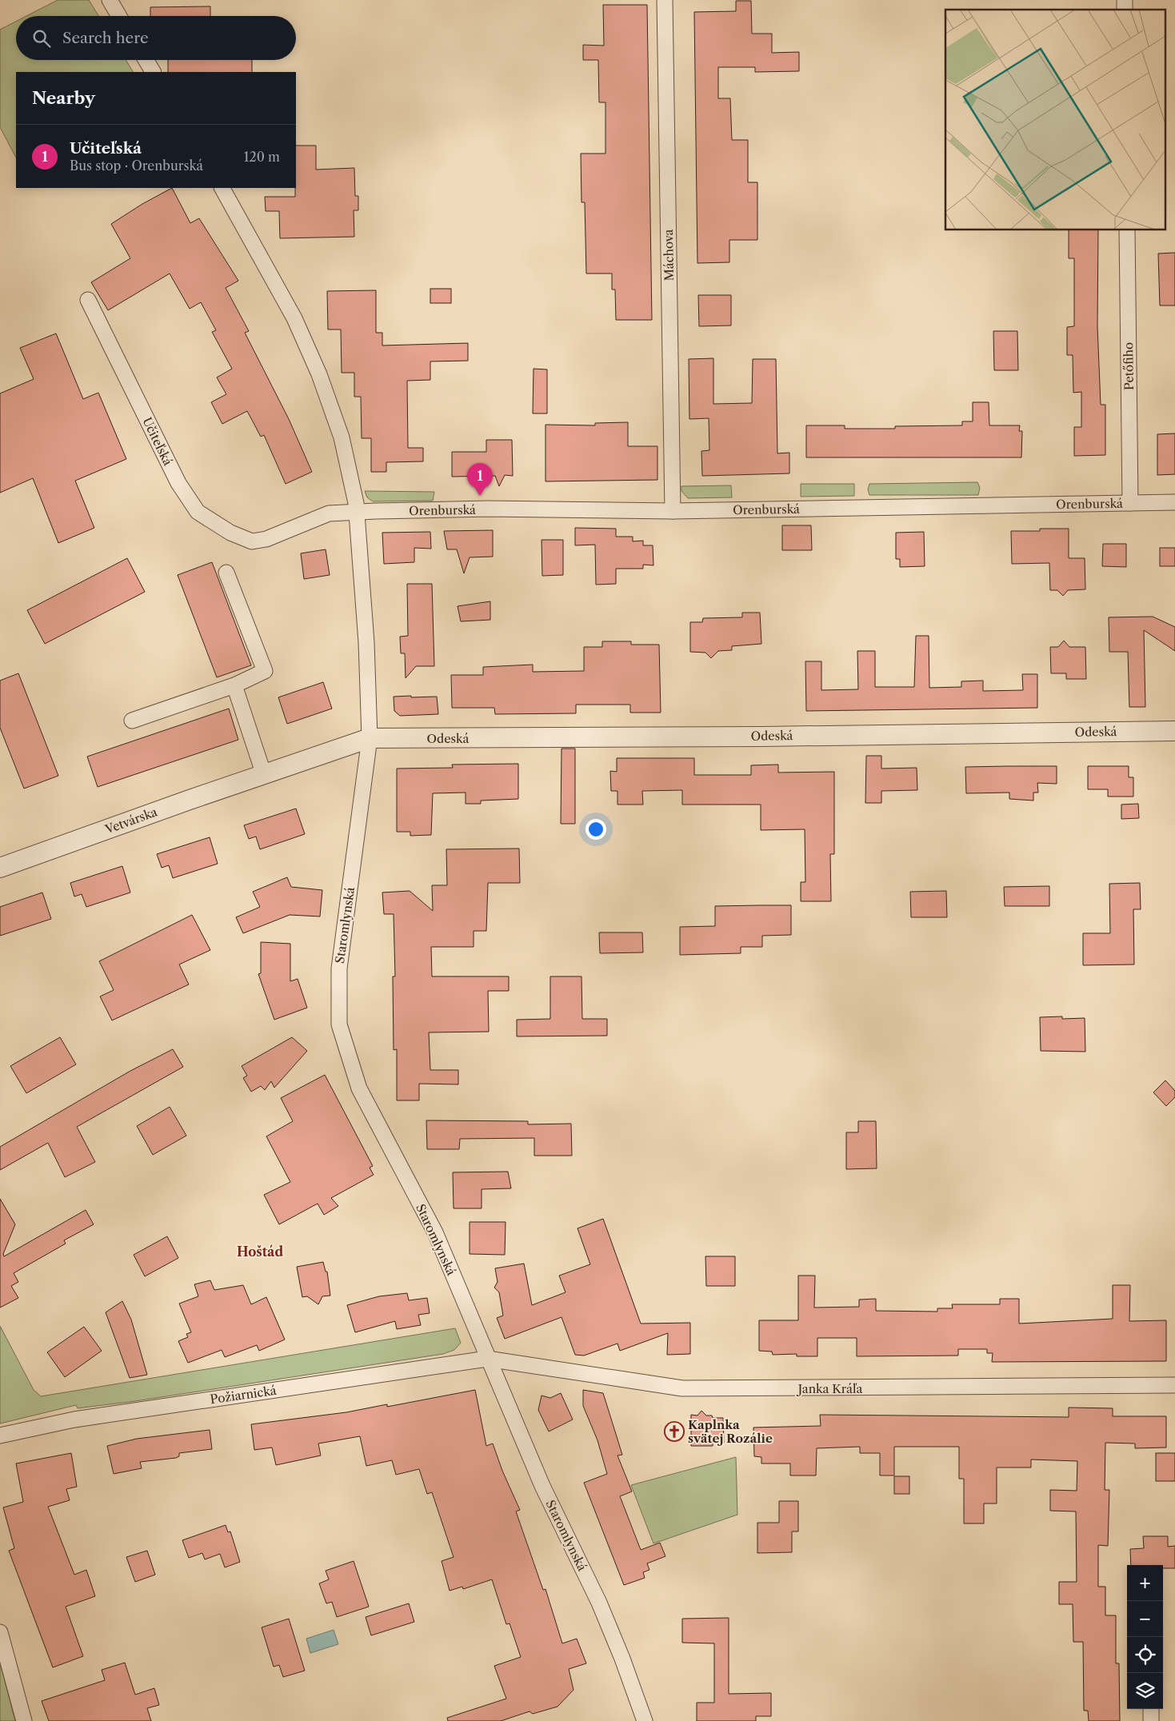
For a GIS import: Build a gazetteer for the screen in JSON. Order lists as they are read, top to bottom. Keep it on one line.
{"streets":{"street":["Máchova","Petőfiho","Učiteľská","Orenburská","Odeská","Vetvárska","Staromlynská","Janka Kráľa","Požiarnická"]},"crossings":[["Máchova","Orenburská"],["Petőfiho","Orenburská"],["Učiteľská","Orenburská"],["Odeská","Vetvárska"],["Odeská","Staromlynská"],["Vetvárska","Staromlynská"],["Staromlynská","Janka Kráľa"],["Staromlynská","Požiarnická"],["Janka Kráľa","Požiarnická"]],"districts":["Hoštád"],"places":{"church":["Kaplnka svätej Rozálie"]},"page":{"search":"Search here","heading":"Nearby","list":[{"mark":"1","name":"Učiteľská","note":"Bus stop · Orenburská","value":"120 m"}],"pins":"1","map_buttons":["+","−"]}}
